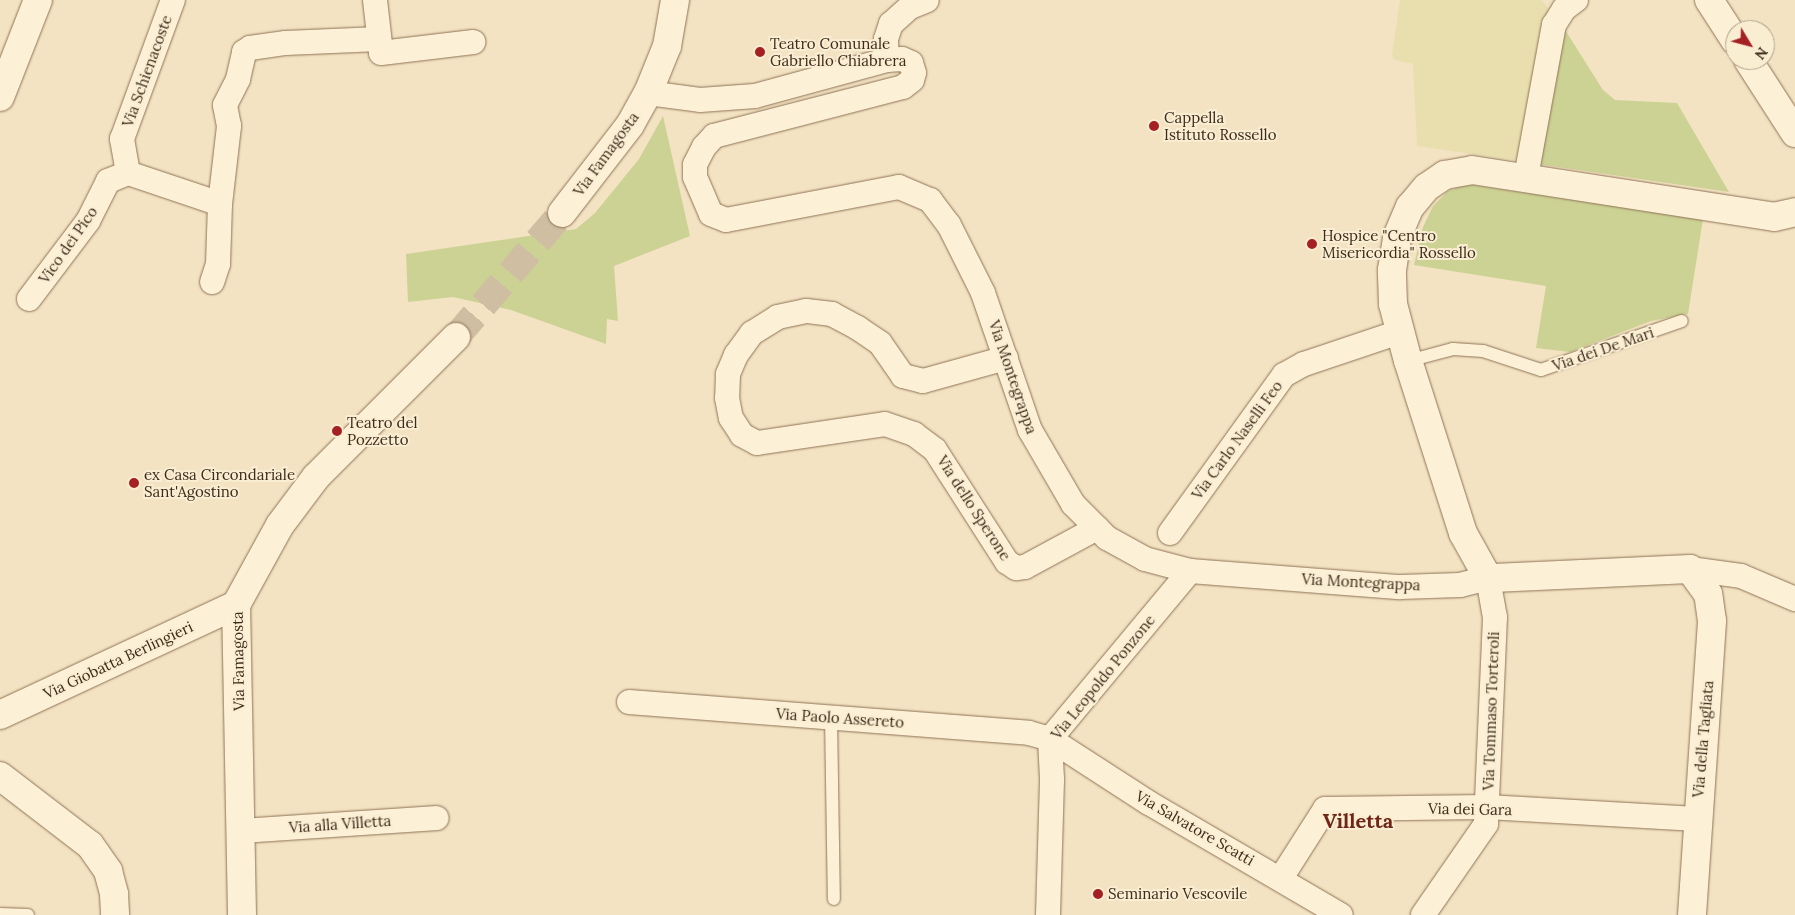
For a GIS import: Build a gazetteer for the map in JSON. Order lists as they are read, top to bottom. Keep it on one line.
{"streets":{"street":["Via Schienacoste","Via Famagosta","Vico dei Pico","Via Montegrappa","Via Carlo Naselli Feo","Via dello Sperone","Via Giobatta Berlingieri","Via Leopoldo Ponzone","Via Tommaso Torteroli","Via Paolo Assereto","Via della Tagliata","Via dei Gara","Via alla Villetta","Via Salvatore Scatti"],"lane":["Via dei De Mari"]},"crossings":[["Via Schienacoste","Vico dei Pico"],["Via Famagosta","Via Giobatta Berlingieri"],["Via Famagosta","Via alla Villetta"],["Via Montegrappa","Via dello Sperone"],["Via Montegrappa","Via Leopoldo Ponzone"],["Via Montegrappa","Via Tommaso Torteroli"],["Via Montegrappa","Via della Tagliata"],["Via Leopoldo Ponzone","Via Paolo Assereto"],["Via Leopoldo Ponzone","Via Salvatore Scatti"],["Via Tommaso Torteroli","Via dei Gara"],["Via Paolo Assereto","Via Salvatore Scatti"],["Via della Tagliata","Via dei Gara"],["Via dei Gara","Via Salvatore Scatti"]],"districts":["Villetta"],"places":["Teatro Comunale Gabriello Chiabrera","Cappella Istituto Rossello","Hospice \"Centro Misericordia\" Rossello","Teatro del Pozzetto","ex Casa Circondariale Sant'Agostino","Seminario Vescovile"],"north":"bottom right"}
